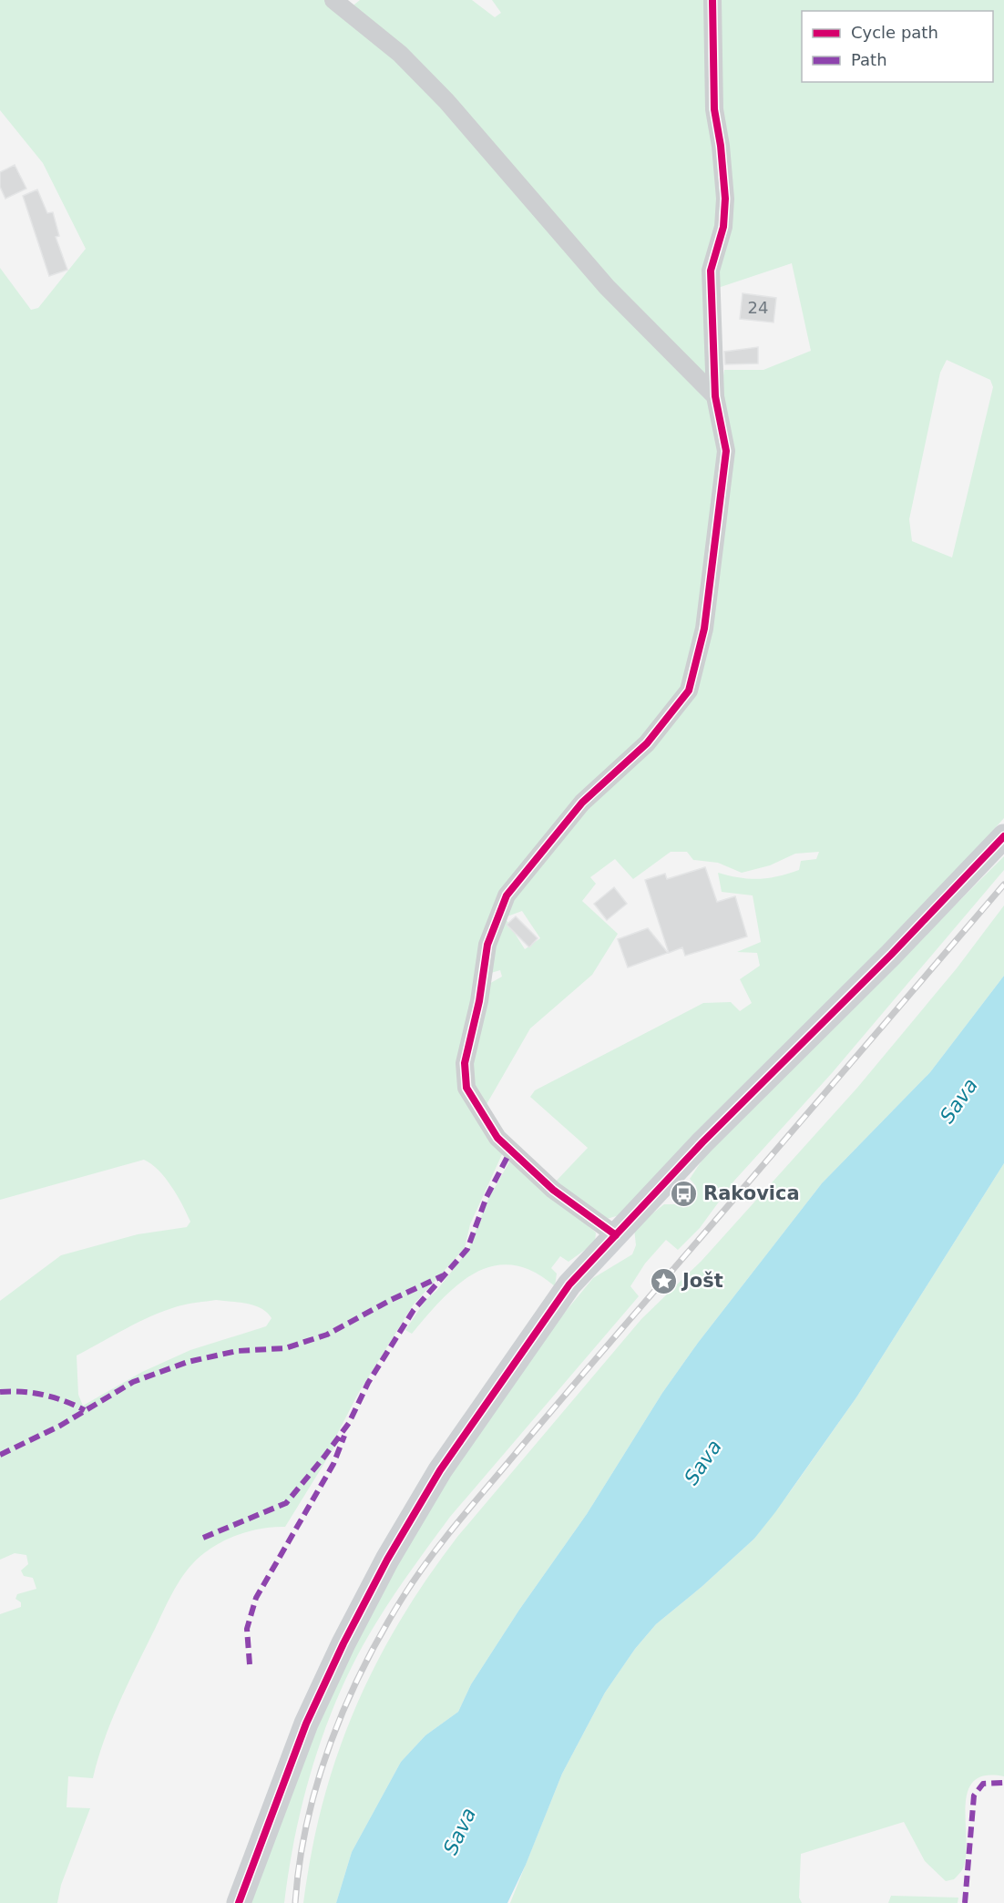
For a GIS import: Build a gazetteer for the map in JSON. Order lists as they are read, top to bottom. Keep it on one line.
{"water":["Sava"],"places":{"bus stop":["Rakovica"],"place":["Jošt"]},"house_numbers":["24"],"legend":["Cycle path","Path"]}
